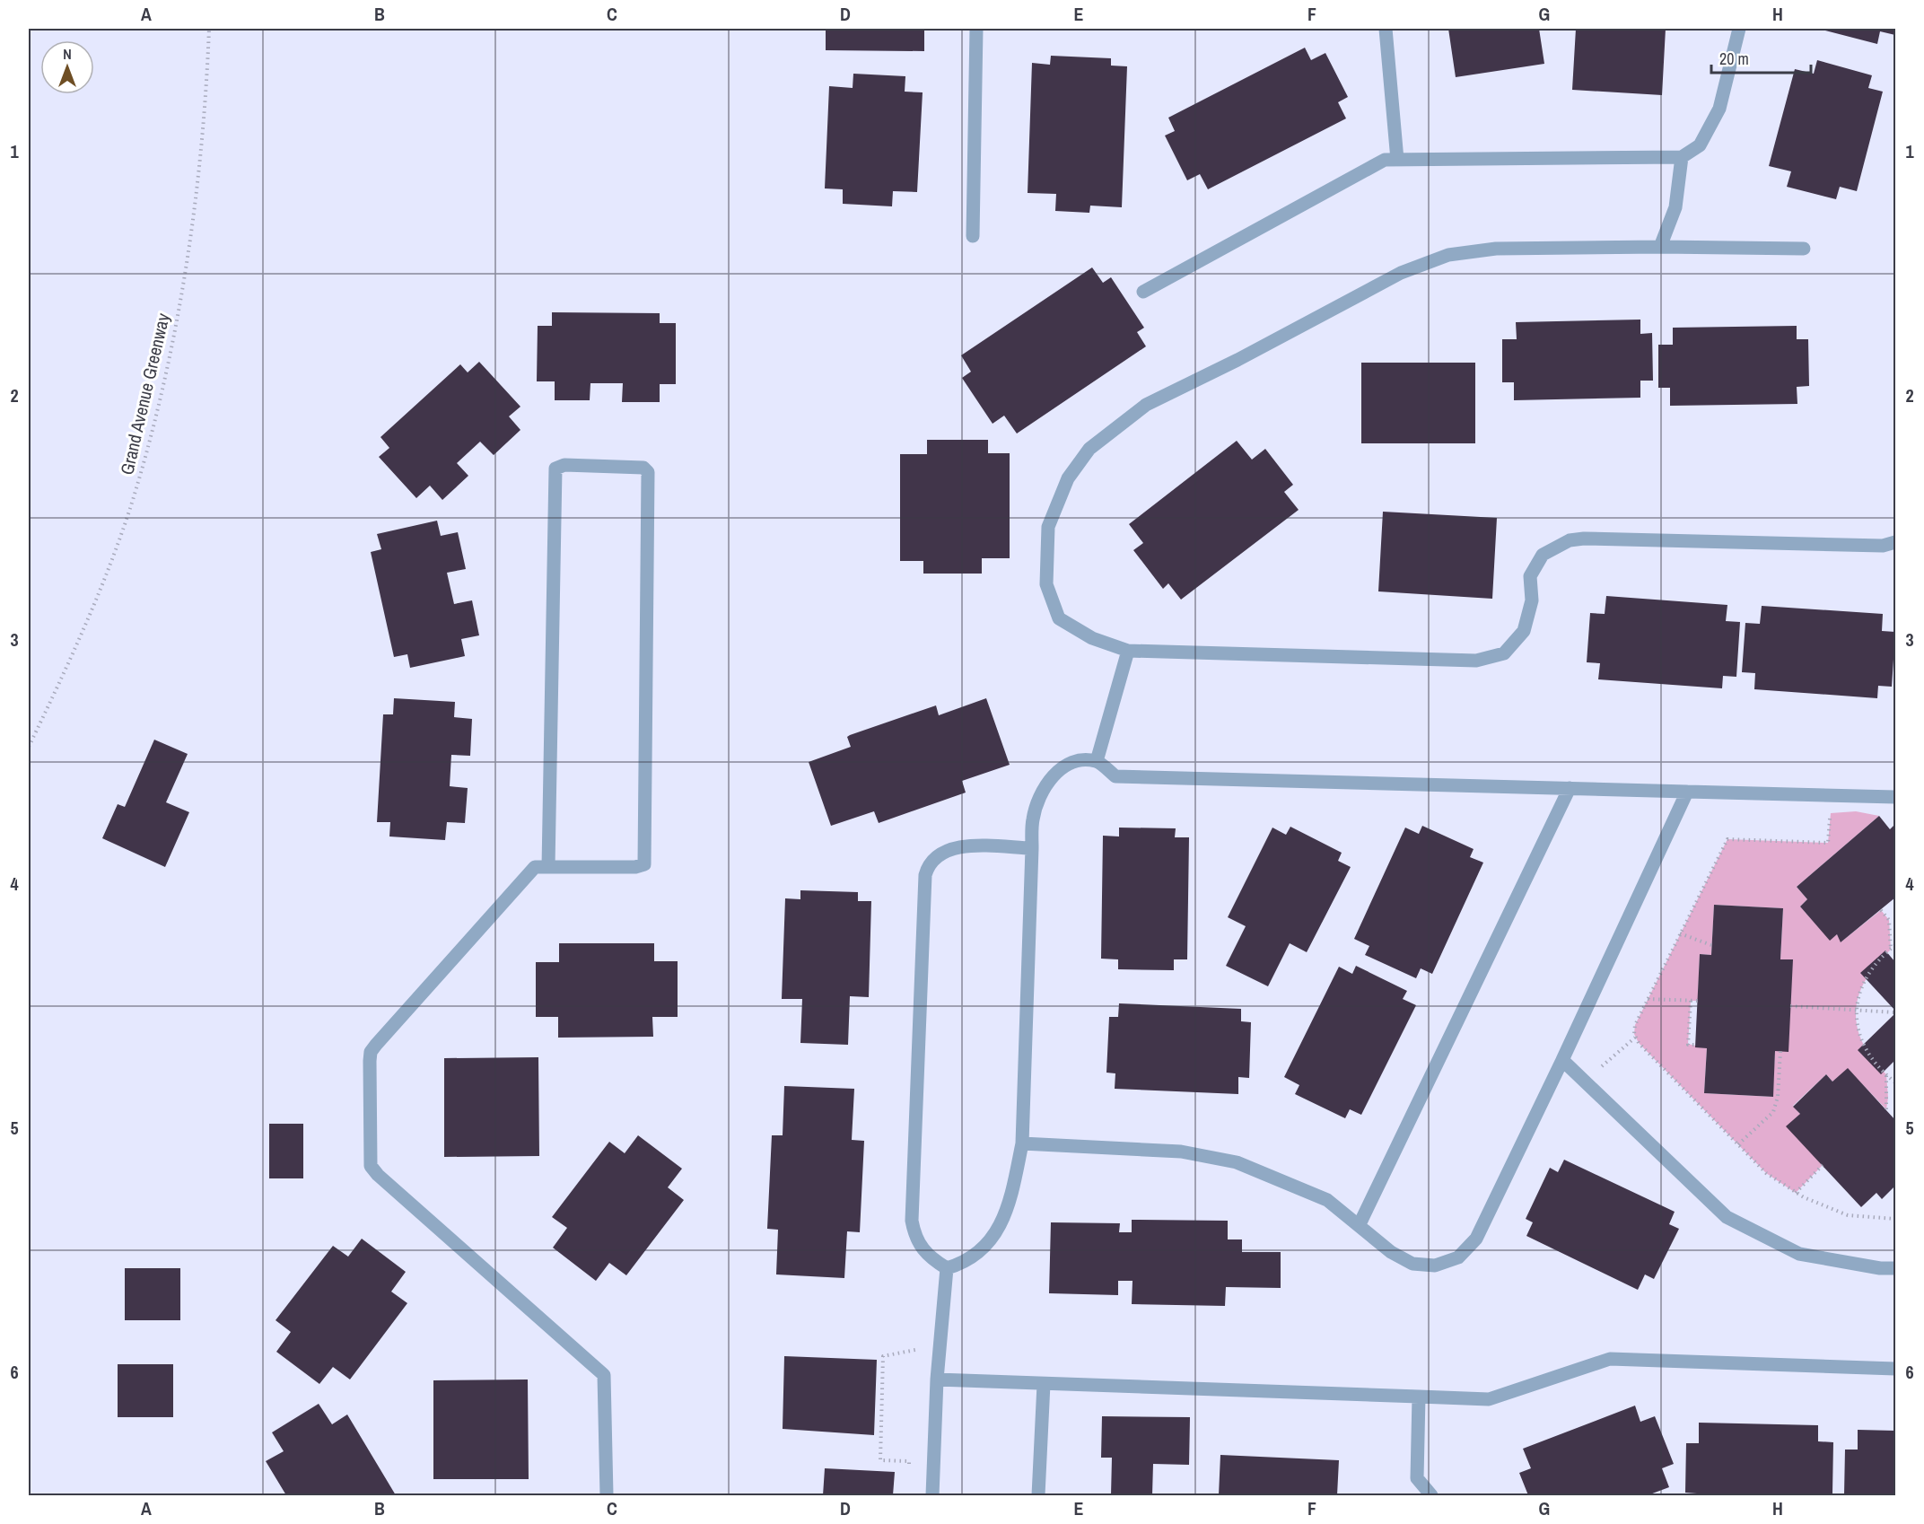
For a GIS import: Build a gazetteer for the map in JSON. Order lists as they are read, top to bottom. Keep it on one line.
{"streets":{"path":["Grand Avenue Greenway"]},"scale_bar":"20 m","north":"top","grid":{"columns":["A","B","C","D","E","F","G","H"],"rows":["1","2","3","4","5","6"]}}
